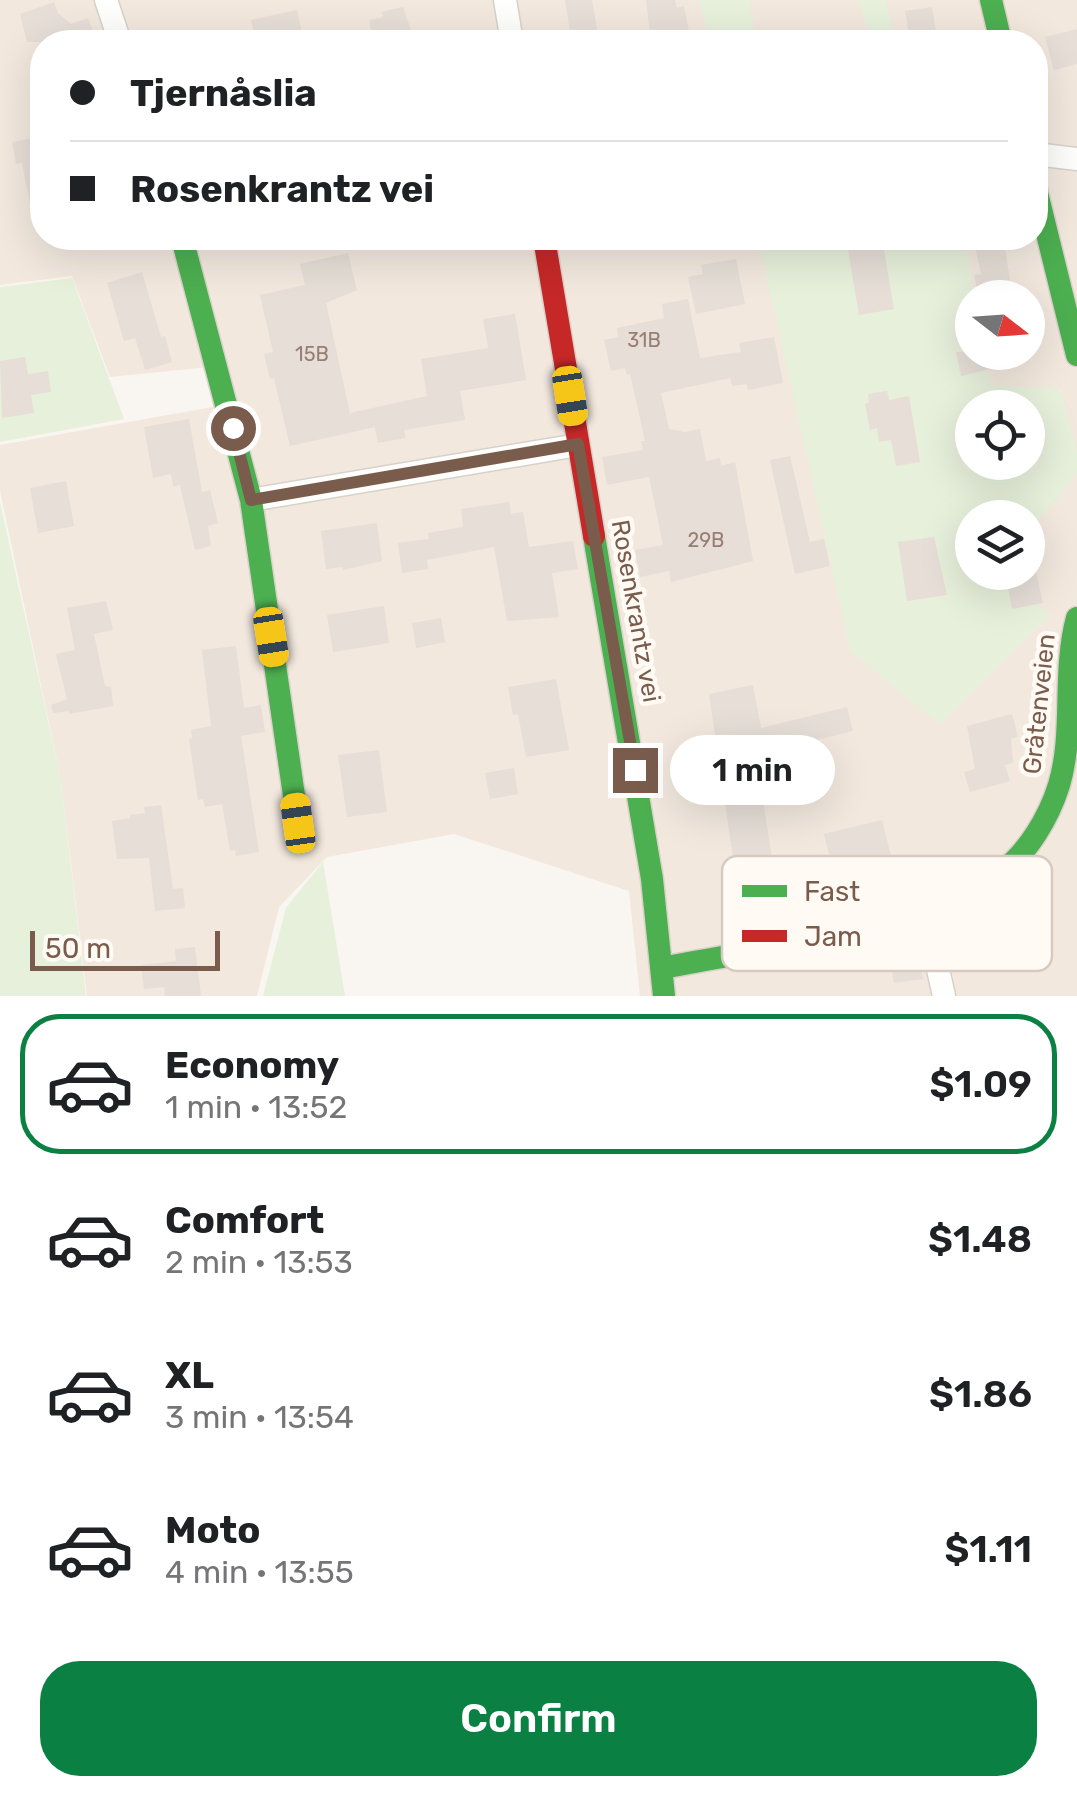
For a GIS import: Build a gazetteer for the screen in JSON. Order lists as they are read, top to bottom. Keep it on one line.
{"streets":{"street":["Rosenkrantz vei","Gråtenveien"]},"crossings":[["Rosenkrantz vei","Gråtenveien"]],"house_numbers":["31B","15B","29B"],"legend":["Fast","Jam"],"scale_bar":"50 m","north":"right","page":{"banner":["Tjernåslia","Rosenkrantz vei"],"bubble":"1 min","scale":"50 m","list":[{"name":"Economy","note":"1 min · 13:52","value":"$1.09"},{"name":"Comfort","note":"2 min · 13:53","value":"$1.48"},{"name":"XL","note":"3 min · 13:54","value":"$1.86"},{"name":"Moto","note":"4 min · 13:55","value":"$1.11"}],"buttons":"Confirm"}}
